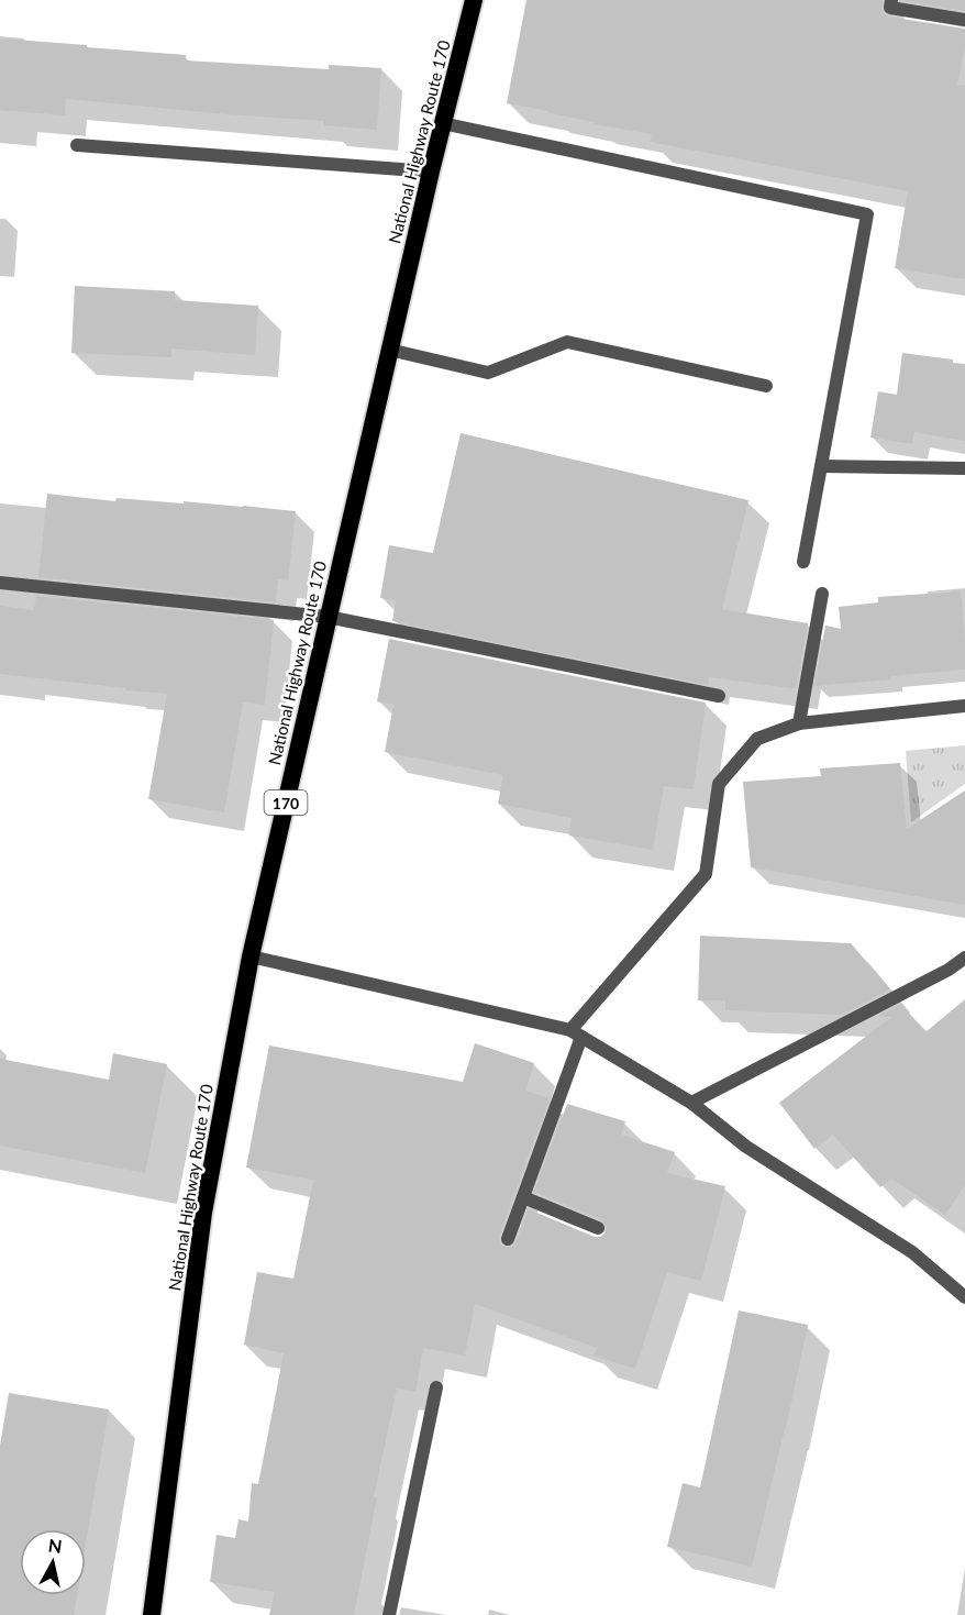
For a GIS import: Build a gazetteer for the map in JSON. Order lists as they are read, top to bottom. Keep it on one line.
{"streets":{"highway":["National Highway Route 170","170"]},"north":"top"}
